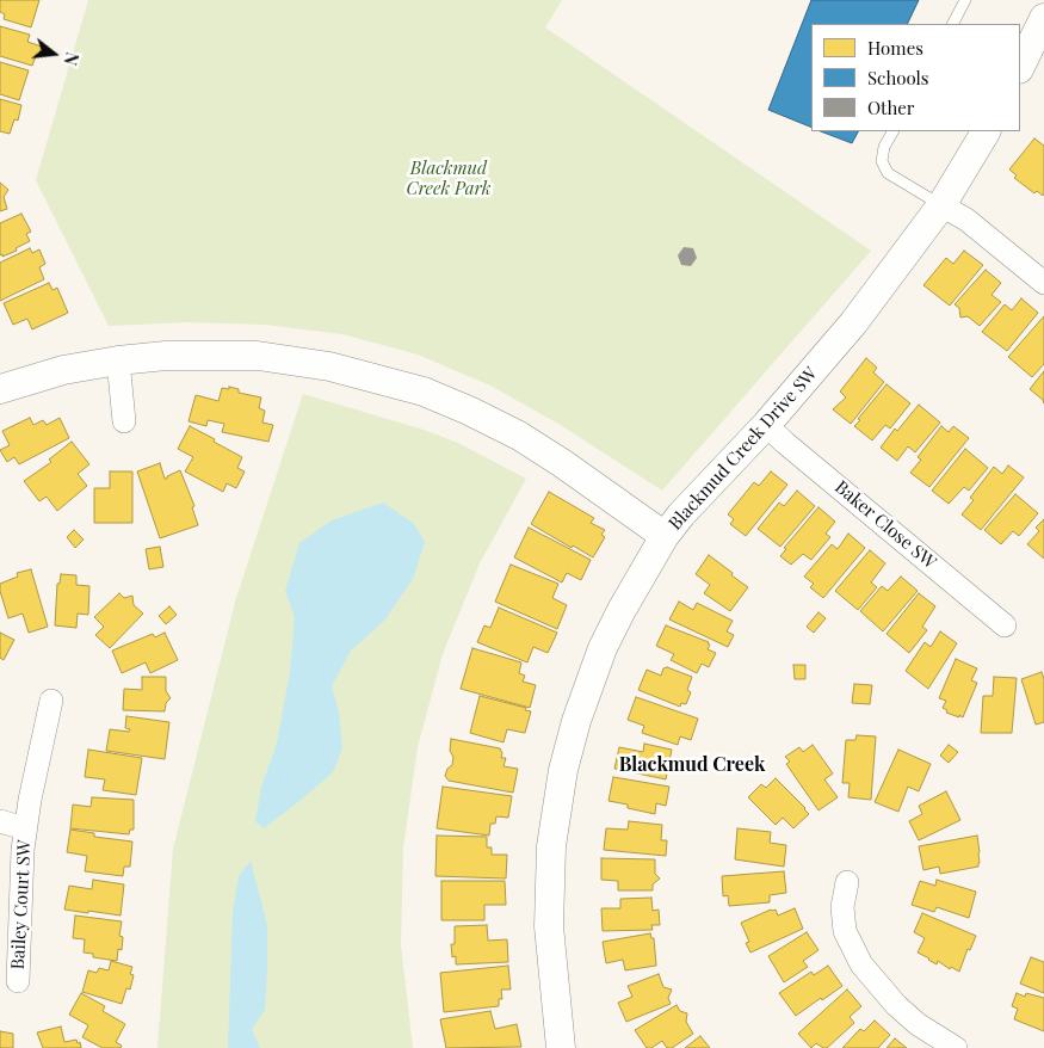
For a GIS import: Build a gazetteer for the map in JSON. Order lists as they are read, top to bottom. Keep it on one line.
{"streets":{"street":["Blackmud Creek Drive SW","Baker Close SW","Bailey Court SW"]},"crossings":[["Blackmud Creek Drive SW","Baker Close SW"]],"districts":["Blackmud Creek"],"parks":["Blackmud Creek Park"],"legend":["Homes","Schools","Other"],"north":"right"}
